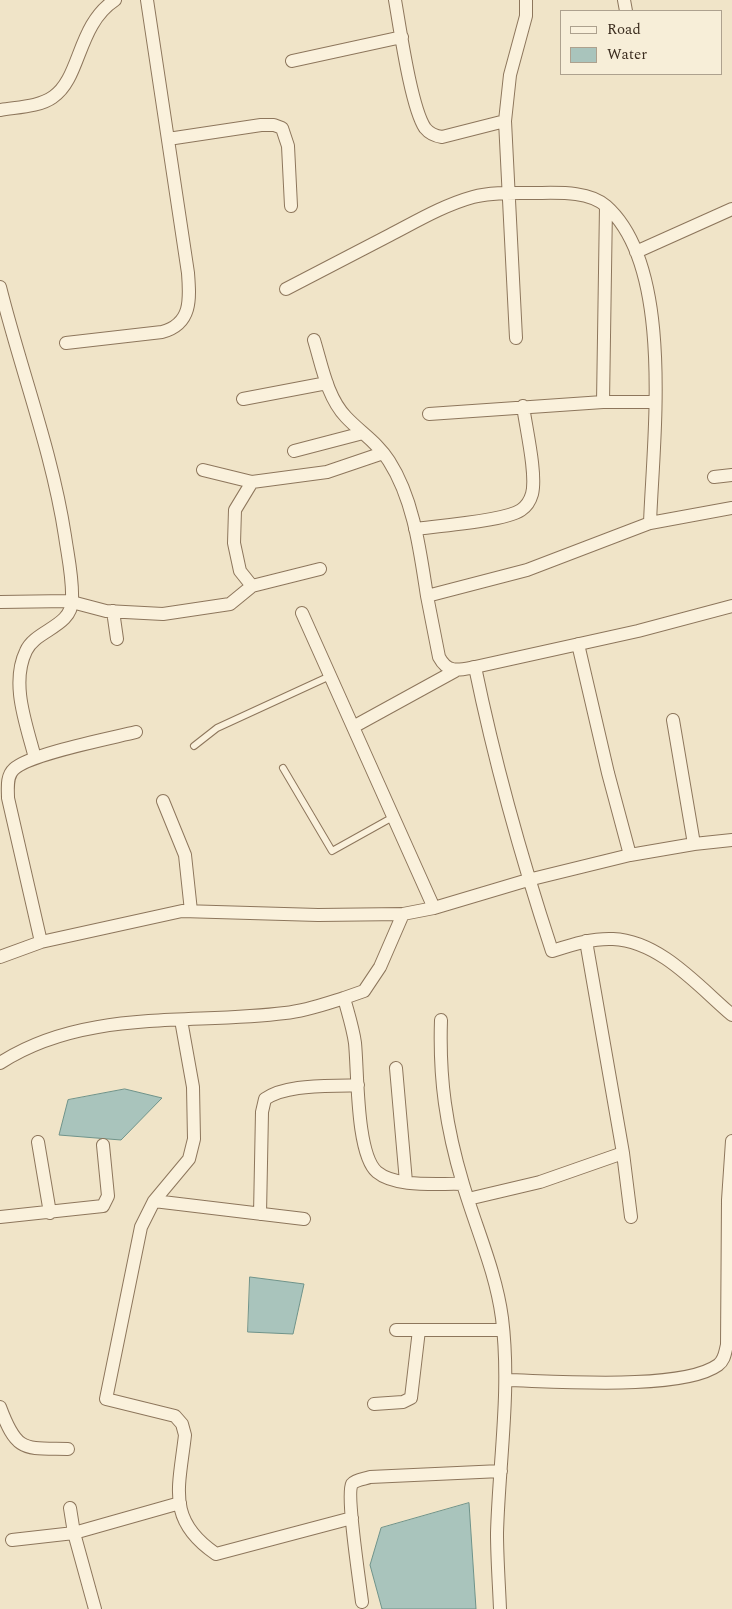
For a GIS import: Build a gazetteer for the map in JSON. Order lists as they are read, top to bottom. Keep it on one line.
{"legend":["Road","Water"]}
